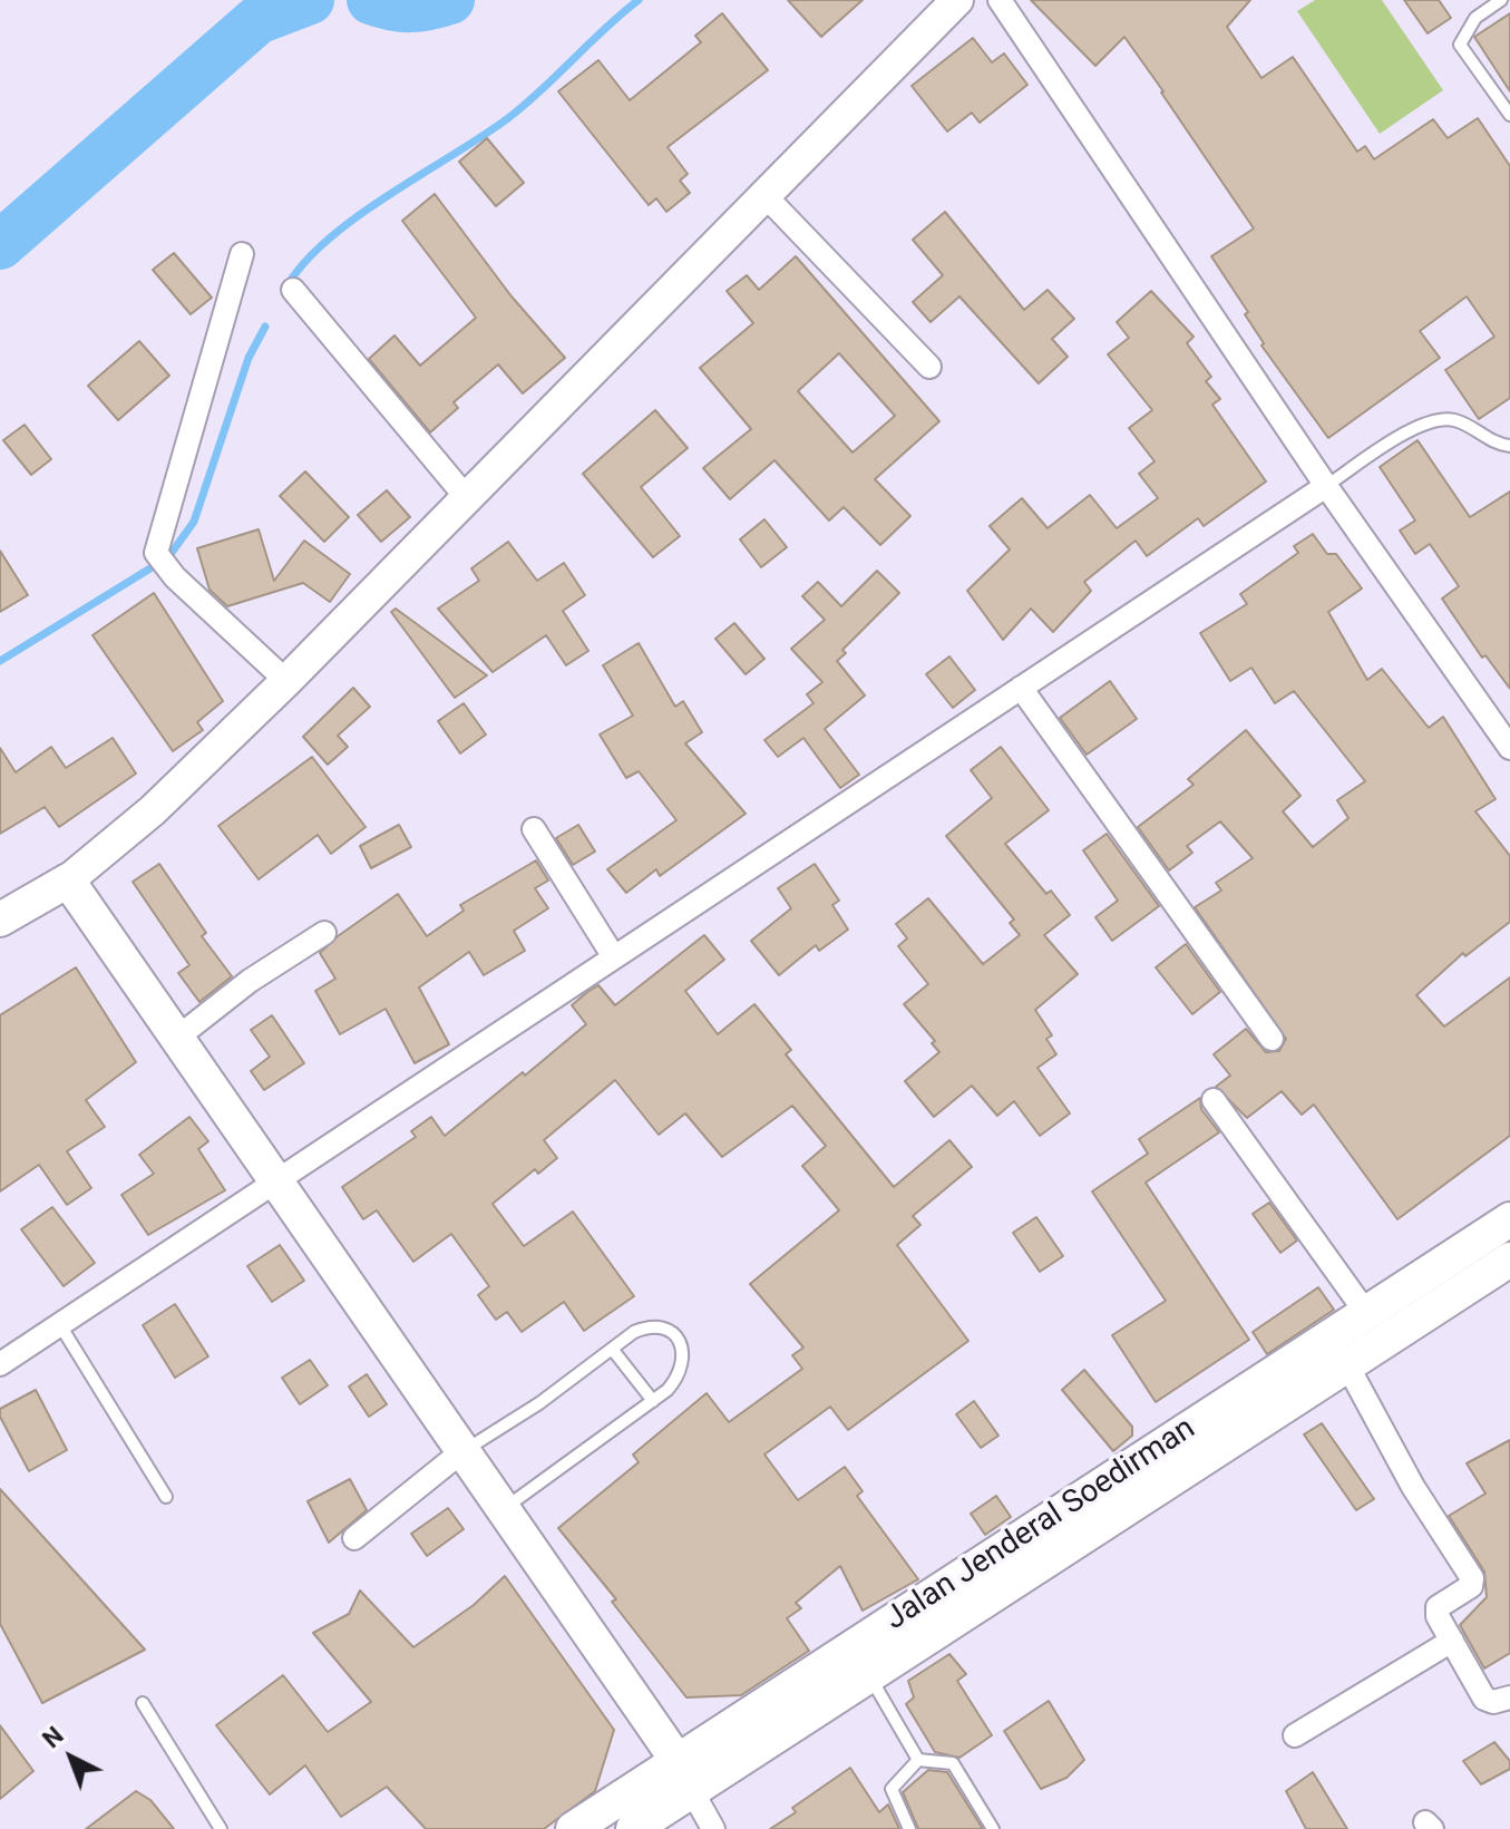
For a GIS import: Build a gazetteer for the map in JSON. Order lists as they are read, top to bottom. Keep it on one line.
{"streets":{"main road":["Jalan Jenderal Soedirman"]},"north":"top left"}
